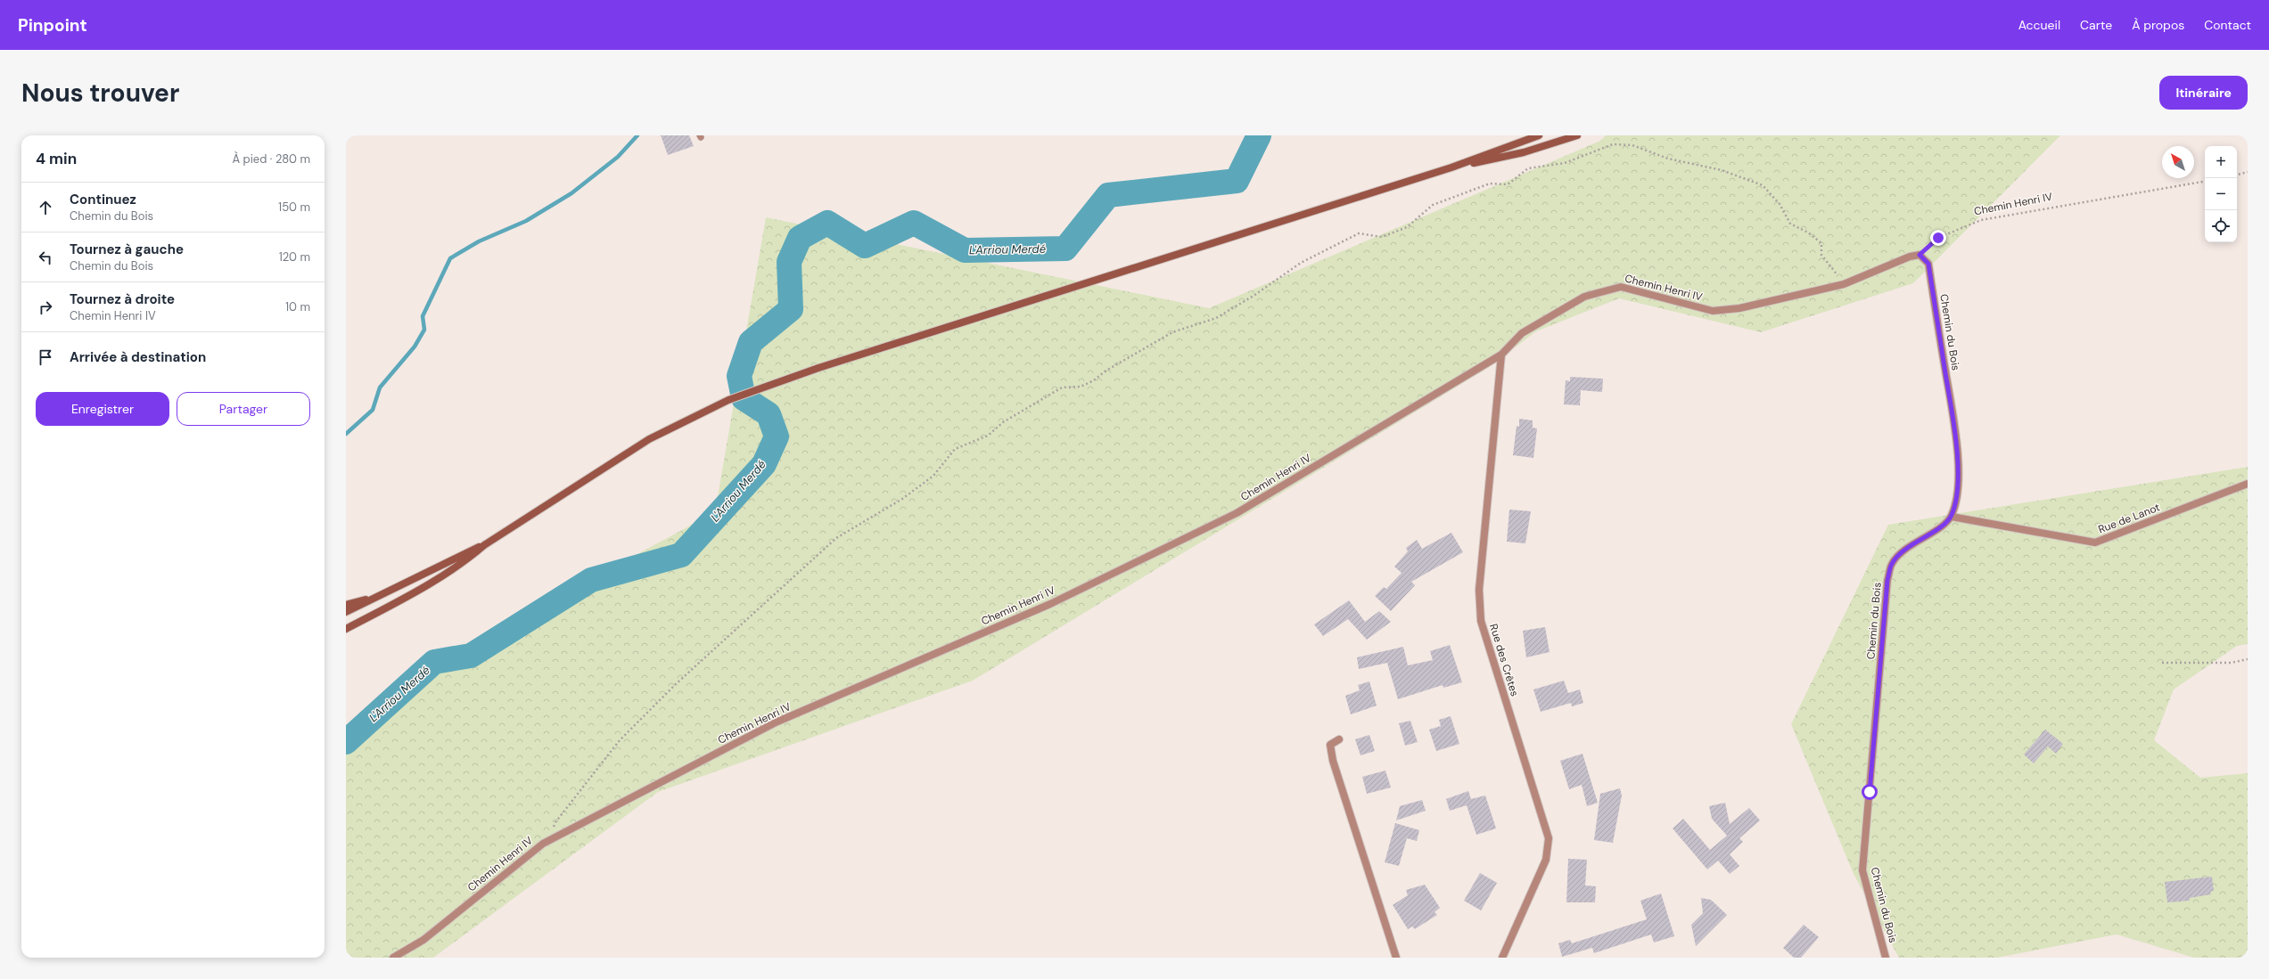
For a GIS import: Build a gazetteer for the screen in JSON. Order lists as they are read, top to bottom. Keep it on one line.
{"streets":{"street":["Chemin Henri IV","Chemin du Bois","Rue de Lanot","Rue des Crêtes"]},"crossings":[["Chemin Henri IV","Chemin du Bois"],["Chemin Henri IV","Rue des Crêtes"],["Chemin du Bois","Rue de Lanot"]],"water":["L'Arriou Merdé"],"north":"top left","page":{"header":"Pinpoint","nav":["Accueil","Carte","À propos","Contact"],"buttons":["Itinéraire",["Enregistrer","Partager"]],"title":"Nous trouver","heading":["4 min","À pied · 280 m"],"map_buttons":["+","−"],"list":[["Continuez","Chemin du Bois","150 m"],["Tournez à gauche","Chemin du Bois","120 m"],["Tournez à droite","Chemin Henri IV","10 m"],"Arrivée à destination"]}}
